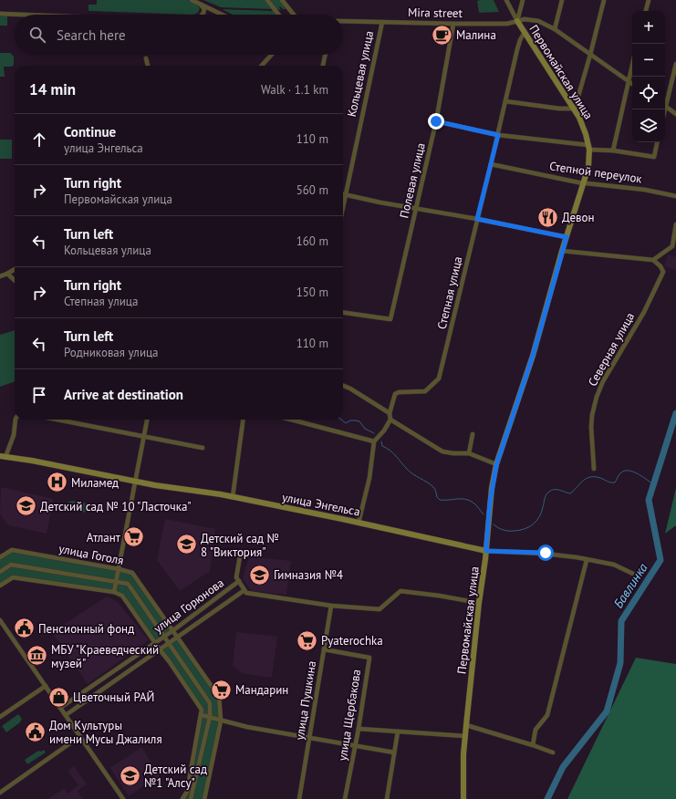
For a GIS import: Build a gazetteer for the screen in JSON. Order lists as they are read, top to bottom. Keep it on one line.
{"streets":{"street":["Mira street","Первомайская улица","Кольцевая улица","Степной переулок","Полевая улица","Степная улица","Северная улица","улица Энгельса","улица Гоголя","улица Горюнова","улица Пушкина","улица Щербакова"]},"crossings":[["Mira street","Первомайская улица"],["Mira street","Кольцевая улица"],["Mira street","Полевая улица"],["Первомайская улица","Степной переулок"],["Первомайская улица","Степная улица"],["Первомайская улица","улица Энгельса"],["Степной переулок","Степная улица"],["улица Гоголя","улица Горюнова"],["улица Пушкина","улица Щербакова"]],"water":["Бавлинка"],"places":{"cafe":["Малина"],"restaurant":["Девон"],"hospital":["Миламед"],"school or university":["Детский сад № 10 \"Ласточка\"","Детский сад № 8 \"Виктория\"","Гимназия №4","Детский сад №1 \"Алсу\""],"supermarket":["Атлант","Pyaterochka","Мандарин"],"public building":["Пенсионный фонд","Дом Культуры имени Мусы Джалиля"],"museum":["МБУ \"Краеведческий музей\""],"shop":["Цветочный РАЙ"]},"page":{"map_buttons":["+","−"],"search":"Search here","heading":["14 min","Walk · 1.1 km"],"list":[["Continue","улица Энгельса","110 m"],["Turn right","Первомайская улица","560 m"],["Turn left","Кольцевая улица","160 m"],["Turn right","Степная улица","150 m"],["Turn left","Родниковая улица","110 m"],"Arrive at destination"]}}
